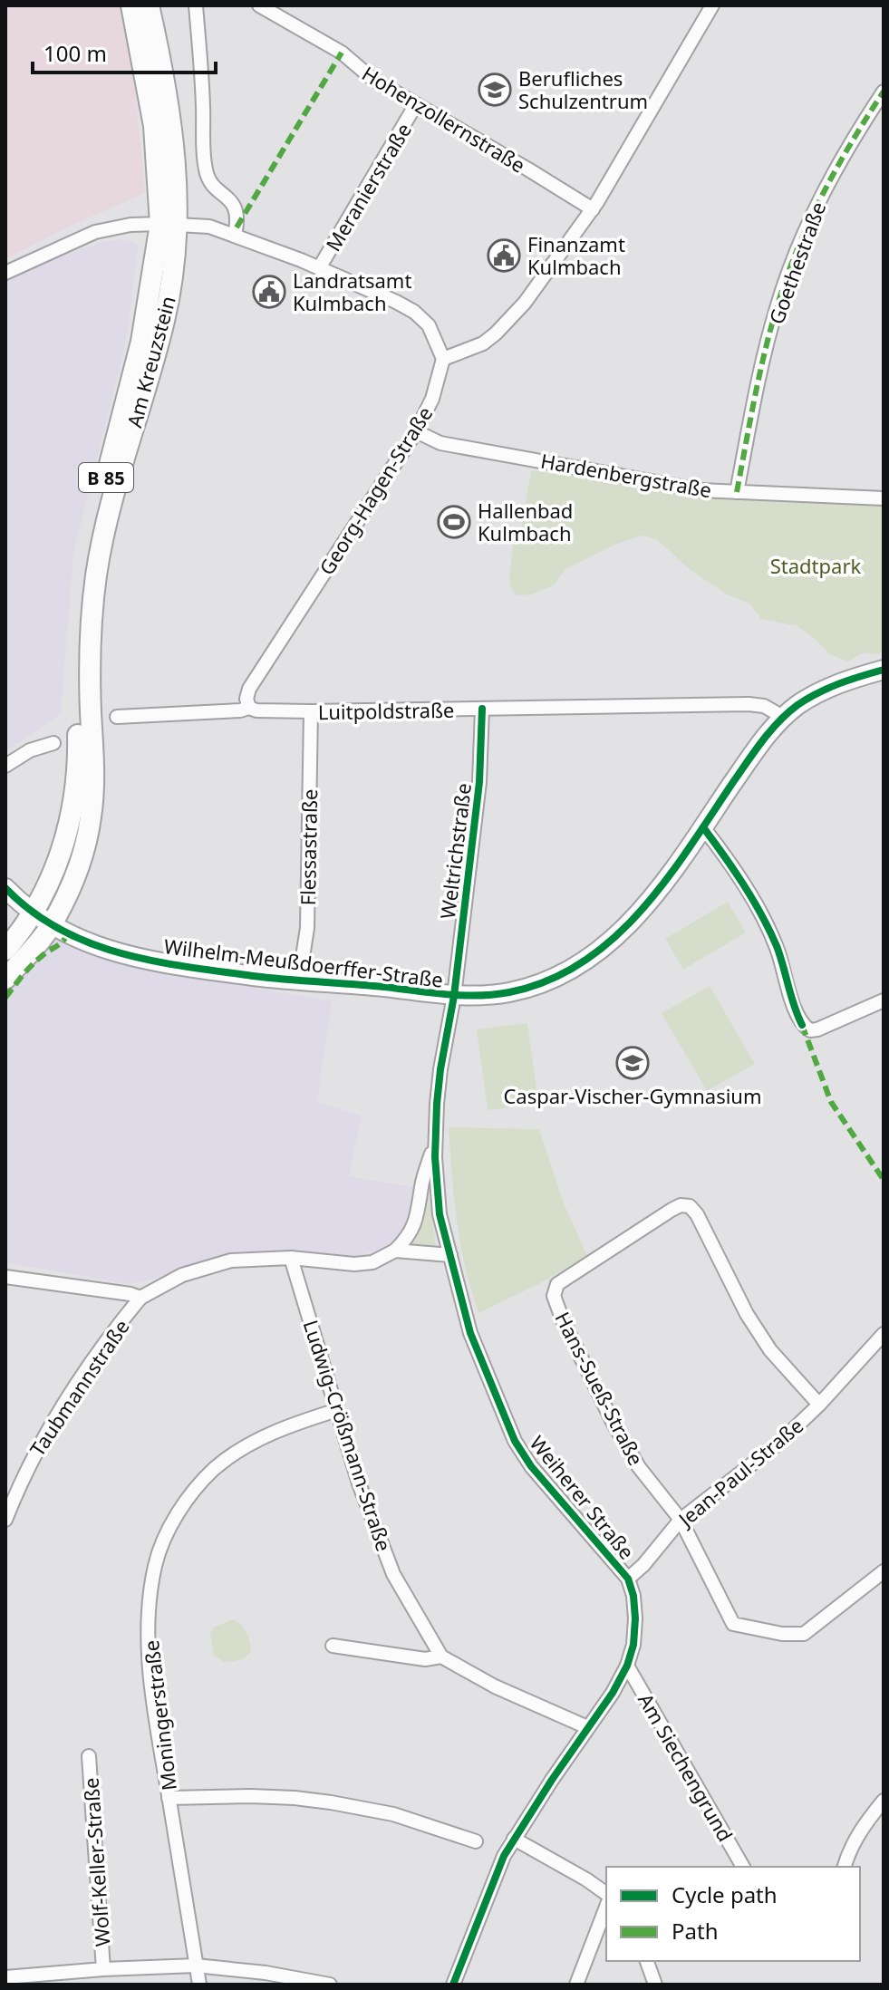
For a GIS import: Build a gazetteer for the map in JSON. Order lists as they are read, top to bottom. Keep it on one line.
{"streets":{"main road":["Am Kreuzstein","B 85"],"street":["Hohenzollernstraße","Meranierstraße","Goethestraße","Hardenbergstraße","Georg-Hagen-Straße","Luitpoldstraße","Flessastraße","Weltrichstraße","Wilhelm-Meußdoerffer-Straße","Taubmannstraße","Hans-Sueß-Straße","Ludwig-Crößmann-Straße","Jean-Paul-Straße","Weiherer Straße","Moningerstraße","Am Siechengrund","Wolf-Keller-Straße"]},"crossings":[["Hohenzollernstraße","Meranierstraße"],["Goethestraße","Hardenbergstraße"],["Am Kreuzstein","B 85"],["Am Kreuzstein","Wilhelm-Meußdoerffer-Straße"],["Hardenbergstraße","Georg-Hagen-Straße"],["B 85","Wilhelm-Meußdoerffer-Straße"],["Georg-Hagen-Straße","Luitpoldstraße"],["Luitpoldstraße","Flessastraße"],["Luitpoldstraße","Weltrichstraße"],["Luitpoldstraße","Wilhelm-Meußdoerffer-Straße"],["Flessastraße","Wilhelm-Meußdoerffer-Straße"],["Weltrichstraße","Wilhelm-Meußdoerffer-Straße"],["Weltrichstraße","Weiherer Straße"],["Wilhelm-Meußdoerffer-Straße","Weiherer Straße"],["Hans-Sueß-Straße","Jean-Paul-Straße"],["Ludwig-Crößmann-Straße","Moningerstraße"],["Jean-Paul-Straße","Weiherer Straße"],["Weiherer Straße","Am Siechengrund"]],"parks":["Stadtpark"],"places":{"school or university":["Berufliches Schulzentrum","Caspar-Vischer-Gymnasium"],"public building":["Finanzamt Kulmbach","Landratsamt Kulmbach"],"sports":["Hallenbad Kulmbach"]},"legend":["Cycle path","Path"],"scale_bar":"100 m"}
